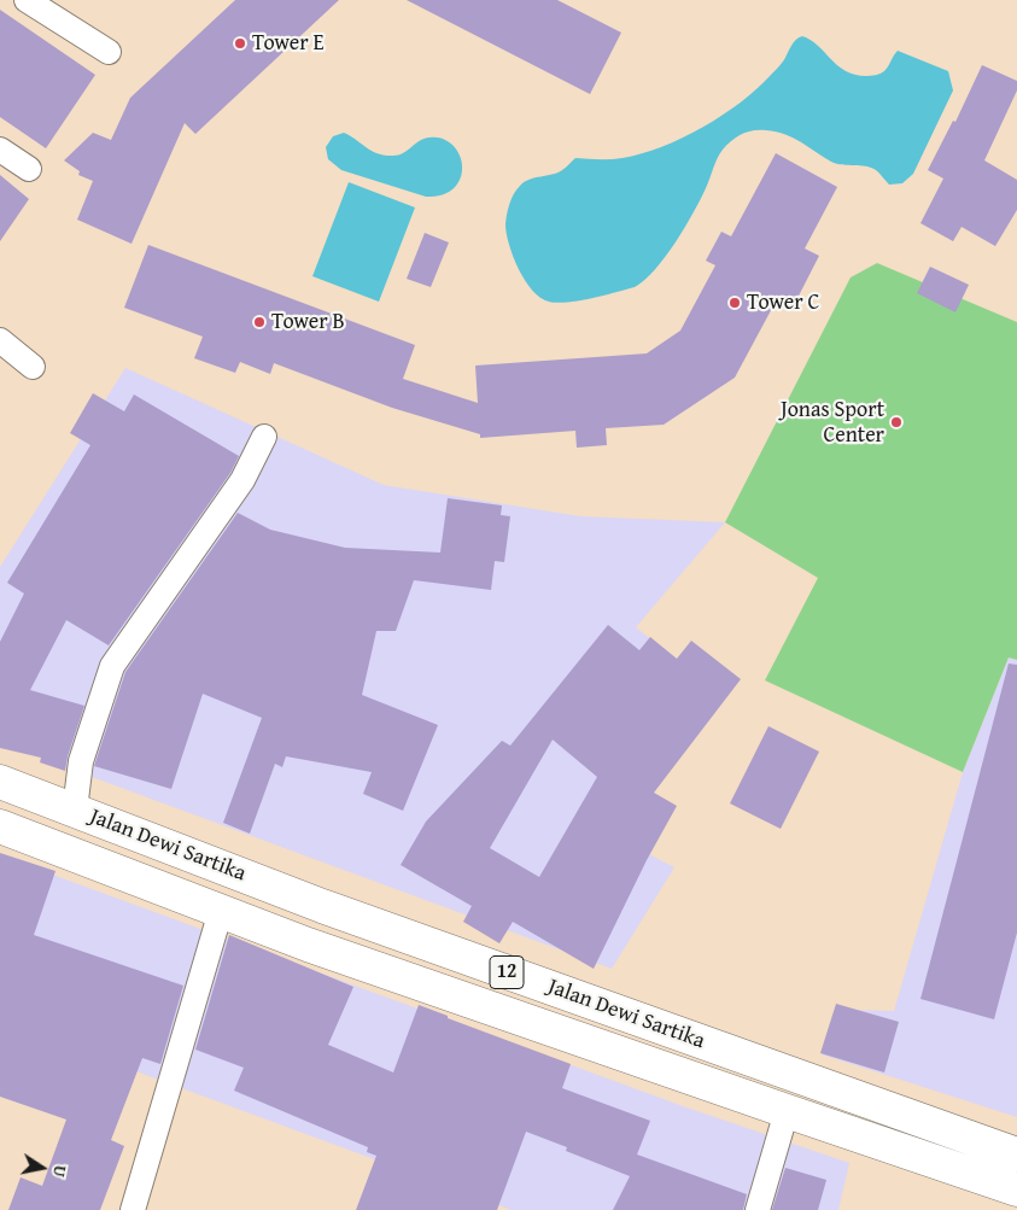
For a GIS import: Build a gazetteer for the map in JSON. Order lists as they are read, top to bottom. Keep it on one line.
{"streets":{"highway":["Jalan Dewi Sartika","12"]},"places":["Tower E","Tower C","Tower B","Jonas Sport Center"],"north":"right"}
